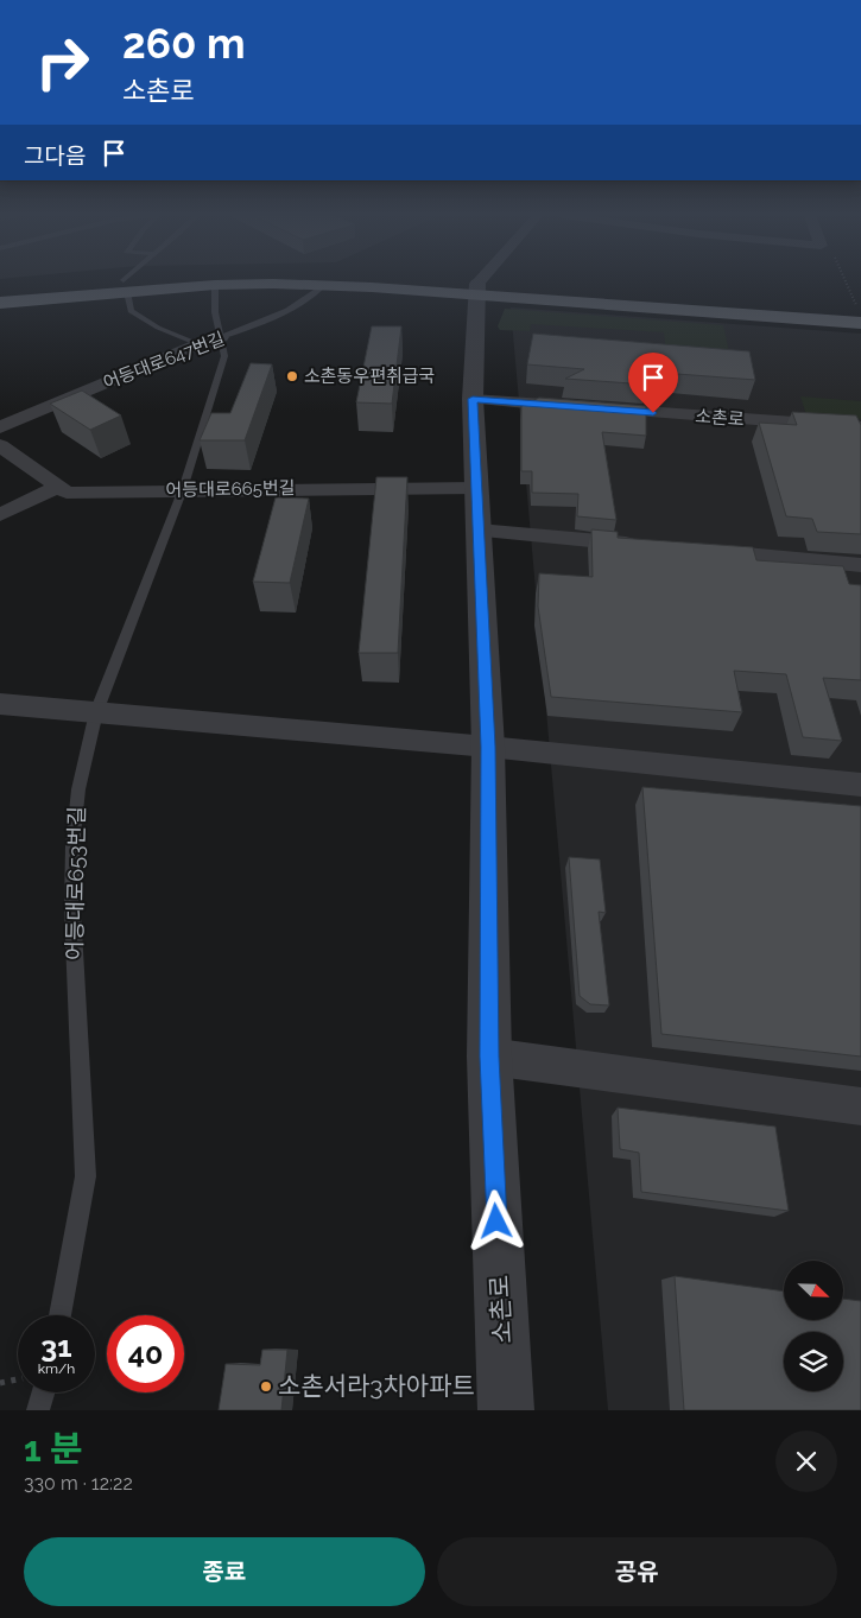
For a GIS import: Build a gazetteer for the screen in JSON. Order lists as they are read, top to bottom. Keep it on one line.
{"streets":{"street":["어등대로647번길","소촌로","어등대로665번길"],"lane":["어등대로653번길"]},"crossings":[["어등대로647번길","어등대로653번길"],["소촌로","어등대로665번길"],["어등대로665번길","어등대로653번길"]],"places":["소촌동우편취급국","소촌서라3차아파트"],"north":"bottom right","page":{"turn":["260 m","소촌로"],"then":"그다음","speed":"31 km/h","limit":"40","heading":["1 분","330 m · 12:22"],"buttons":["종료","공유"]}}
